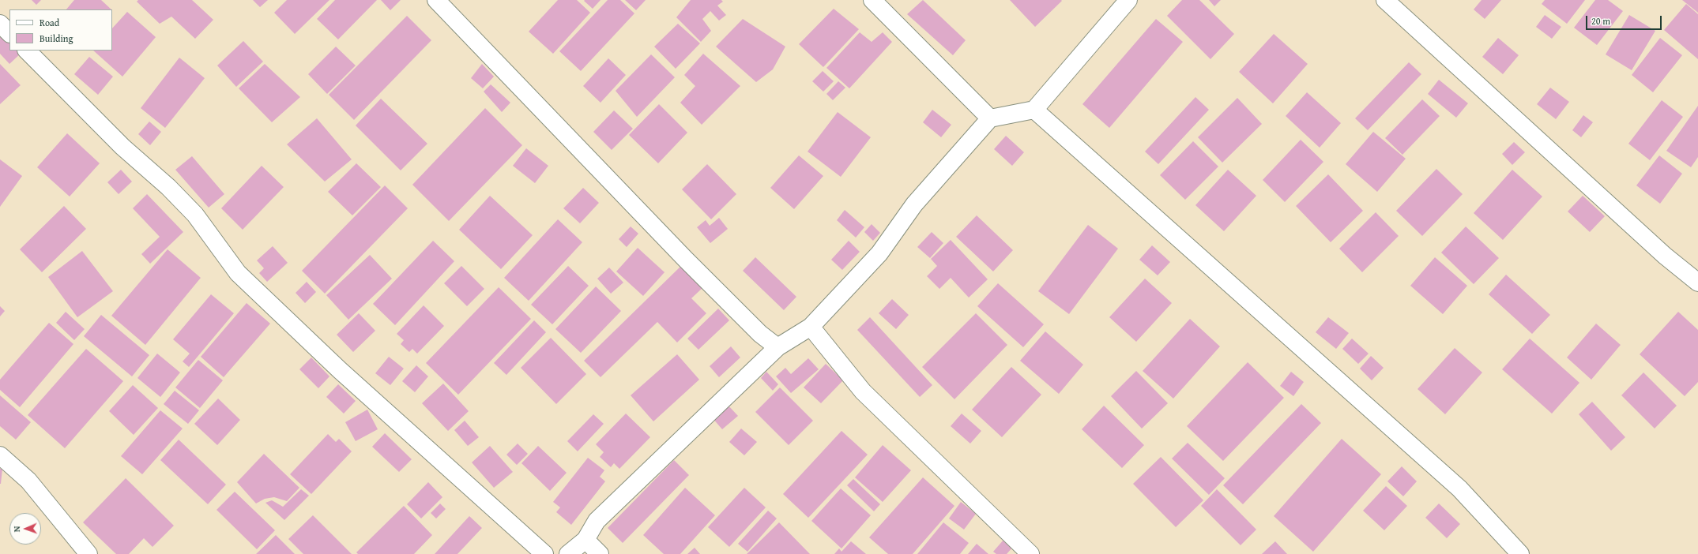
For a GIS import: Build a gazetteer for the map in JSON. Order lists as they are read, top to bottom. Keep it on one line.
{"legend":["Road","Building"],"scale_bar":"20 m","north":"left"}
